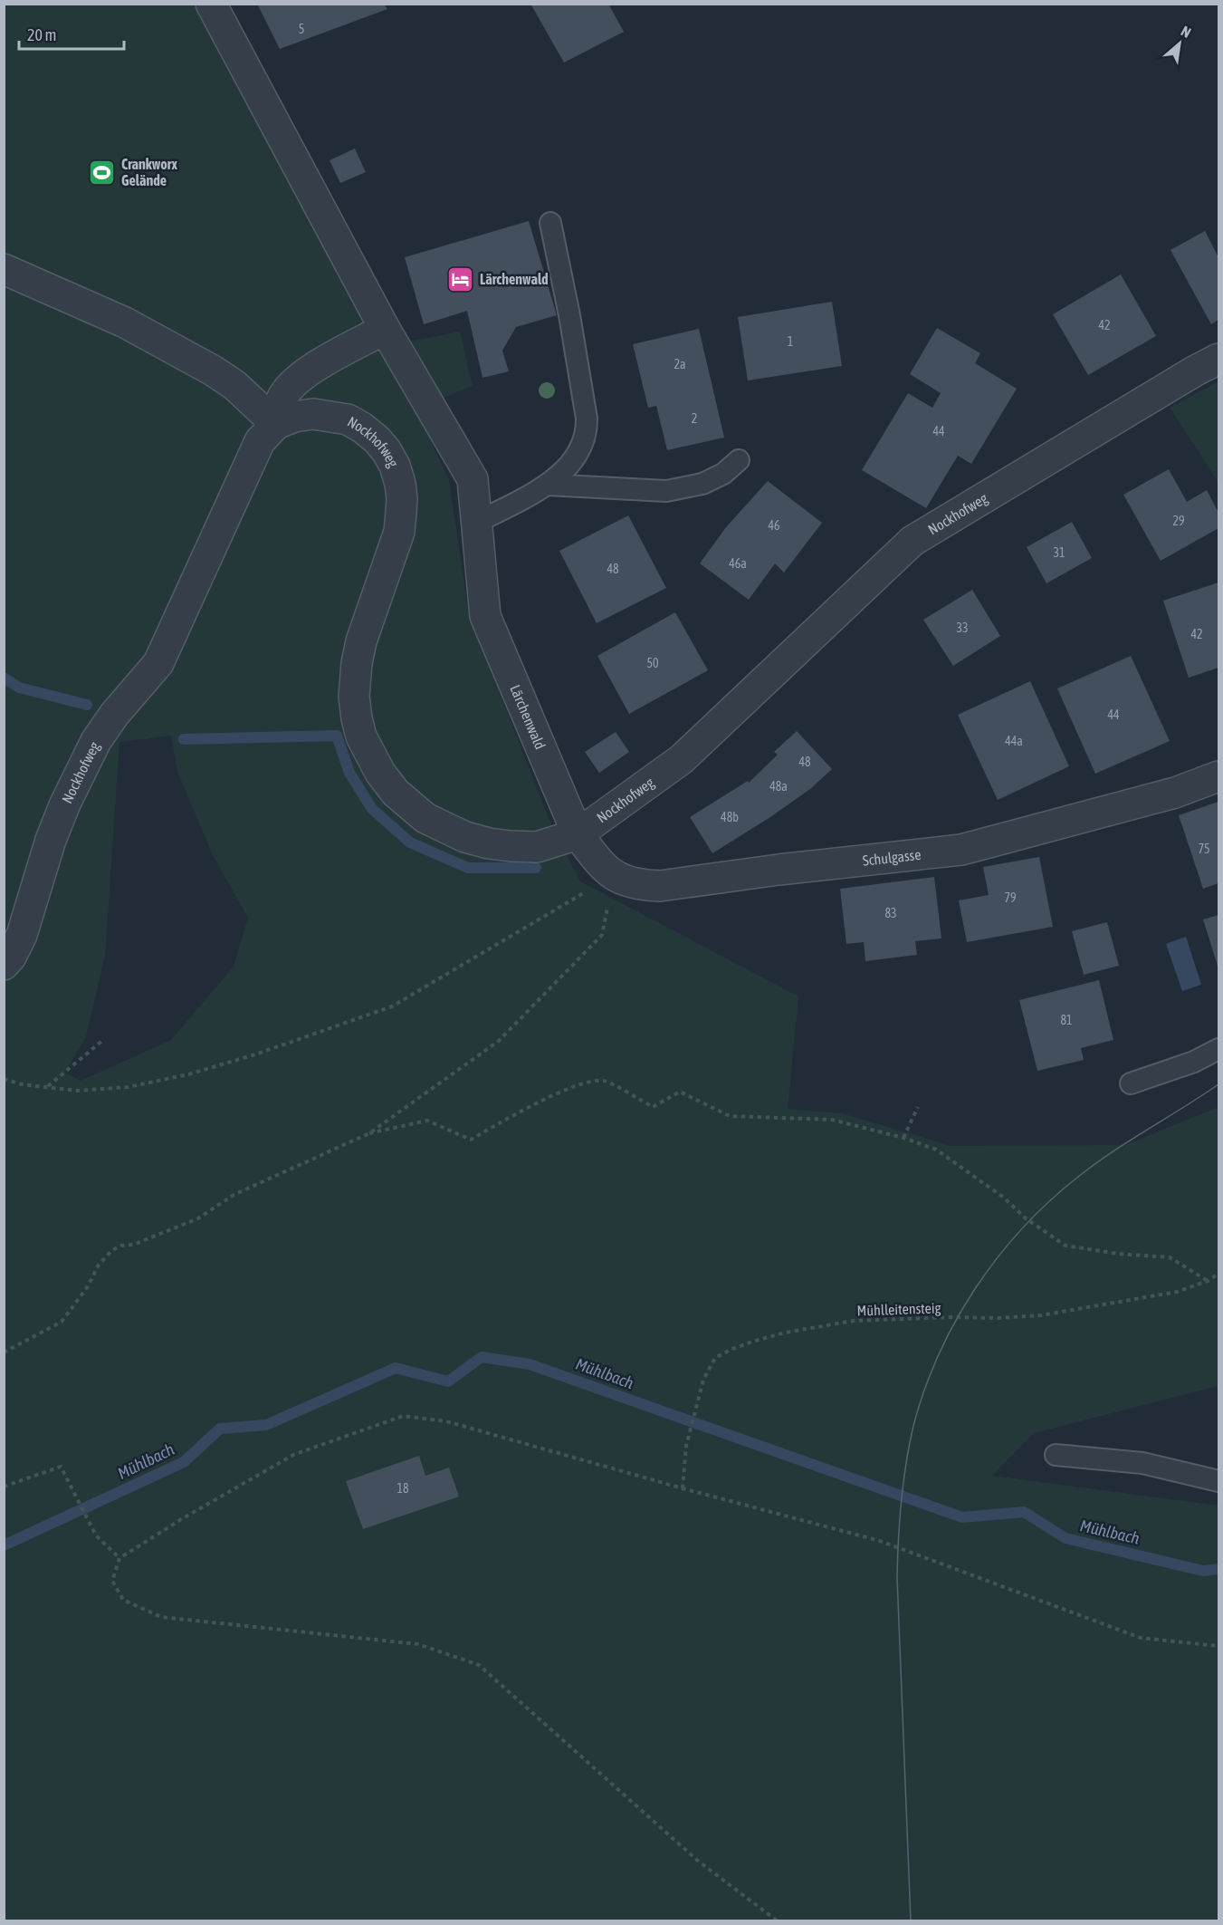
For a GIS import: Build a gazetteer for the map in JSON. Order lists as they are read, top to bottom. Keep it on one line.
{"streets":{"street":["Nockhofweg","Lärchenwald","Schulgasse"],"path":["Mühlleitensteig"]},"crossings":[["Nockhofweg","Lärchenwald"],["Nockhofweg","Schulgasse"],["Lärchenwald","Schulgasse"]],"water":["Mühlbach"],"places":{"sports":["Crankworx Gelände"],"hotel":["Lärchenwald"]},"house_numbers":["5","42","1","2a","2","44","29","46","31","46a","48","33","42","50","44","44a","48","48a","48b","75","79","83","81","18"],"scale_bar":"20 m","north":"top right"}
